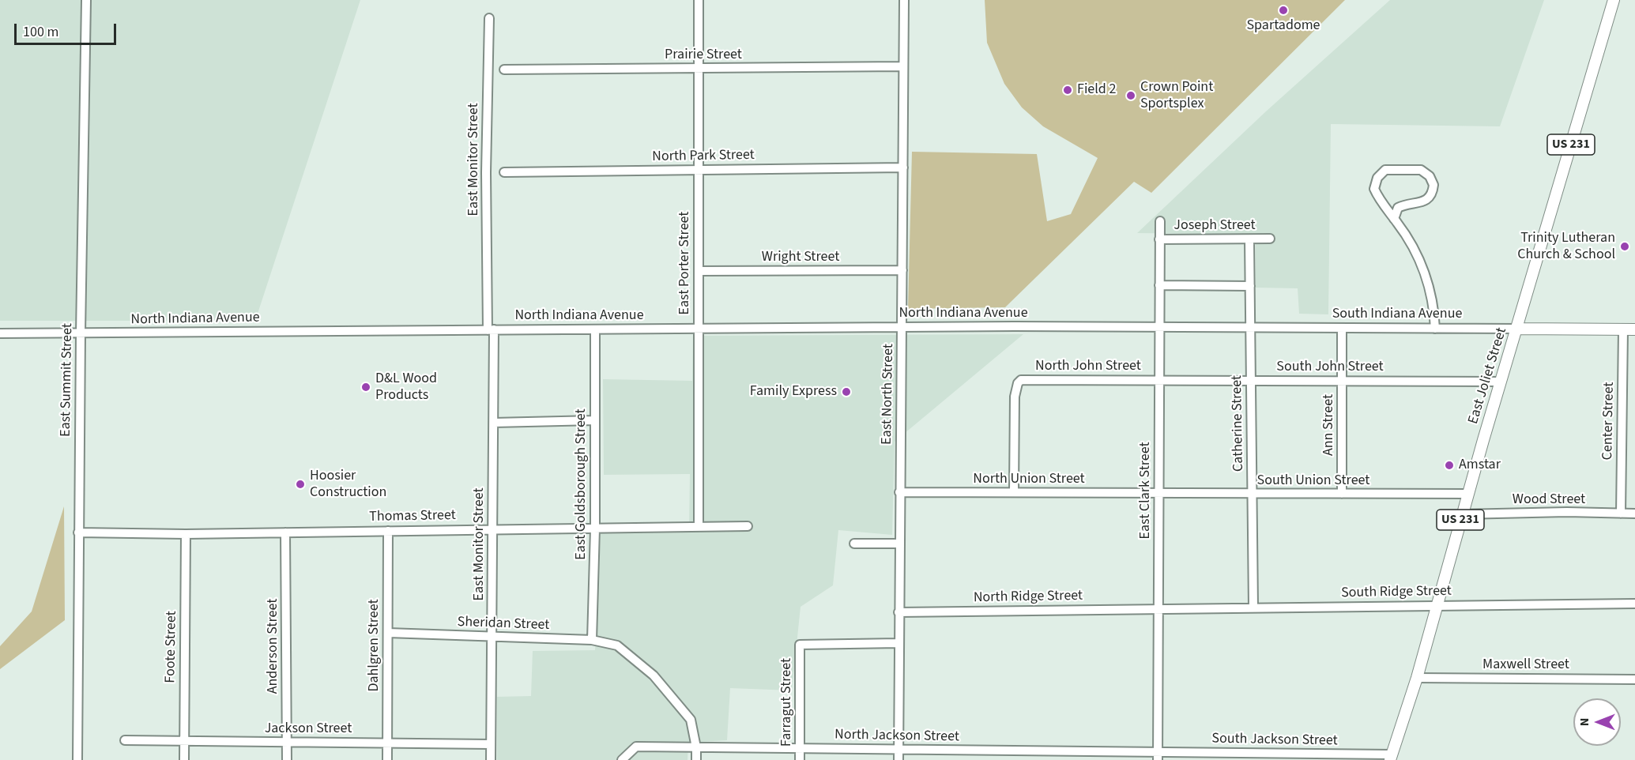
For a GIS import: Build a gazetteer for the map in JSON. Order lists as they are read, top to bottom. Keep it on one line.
{"streets":{"main road":["US 231","South Indiana Avenue","East Joliet Street"],"street":["Prairie Street","North Park Street","East Monitor Street","Joseph Street","Wright Street","East Porter Street","North Indiana Avenue","North John Street","South John Street","East Summit Street","East North Street","Center Street","Catherine Street","Ann Street","North Union Street","South Union Street","East Goldsborough Street","East Clark Street","Wood Street","Thomas Street","South Ridge Street","North Ridge Street","Sheridan Street","Dahlgren Street","Anderson Street","Foote Street","Maxwell Street","Farragut Street","Jackson Street","North Jackson Street","South Jackson Street"]},"crossings":[["Prairie Street","East Porter Street"],["Prairie Street","East North Street"],["North Park Street","East Porter Street"],["North Park Street","East North Street"],["East Monitor Street","North Indiana Avenue"],["East Monitor Street","Thomas Street"],["East Monitor Street","Sheridan Street"],["East Monitor Street","Jackson Street"],["Joseph Street","Catherine Street"],["Joseph Street","East Clark Street"],["Wright Street","East Porter Street"],["Wright Street","East North Street"],["East Porter Street","North Indiana Avenue"],["East Porter Street","Thomas Street"],["North Indiana Avenue","South Indiana Avenue"],["North Indiana Avenue","East Summit Street"],["North Indiana Avenue","East North Street"],["North Indiana Avenue","East Goldsborough Street"],["North Indiana Avenue","East Clark Street"],["South Indiana Avenue","East Joliet Street"],["South Indiana Avenue","Center Street"],["South Indiana Avenue","Catherine Street"],["South Indiana Avenue","Ann Street"],["South Indiana Avenue","East Clark Street"],["North John Street","South John Street"],["North John Street","North Union Street"],["North John Street","East Clark Street"],["South John Street","East Joliet Street"],["South John Street","Catherine Street"],["South John Street","Ann Street"],["South John Street","East Clark Street"],["East Joliet Street","South Union Street"],["East Joliet Street","Wood Street"],["East Joliet Street","South Ridge Street"],["East Joliet Street","Maxwell Street"],["East Joliet Street","South Jackson Street"],["East Summit Street","Thomas Street"],["East North Street","North Union Street"],["East North Street","North Ridge Street"],["East North Street","Farragut Street"],["East North Street","North Jackson Street"],["Center Street","Wood Street"],["Catherine Street","South Union Street"],["Catherine Street","South Ridge Street"],["Ann Street","South Union Street"],["North Union Street","South Union Street"],["North Union Street","East Clark Street"],["South Union Street","East Clark Street"],["East Goldsborough Street","Thomas Street"],["East Goldsborough Street","Sheridan Street"],["East Clark Street","South Ridge Street"],["East Clark Street","North Ridge Street"],["East Clark Street","North Jackson Street"],["East Clark Street","South Jackson Street"],["Thomas Street","Dahlgren Street"],["Thomas Street","Anderson Street"],["Thomas Street","Foote Street"],["South Ridge Street","North Ridge Street"],["Sheridan Street","Dahlgren Street"],["Sheridan Street","North Jackson Street"],["Dahlgren Street","Jackson Street"],["Anderson Street","Jackson Street"],["Foote Street","Jackson Street"],["Farragut Street","North Jackson Street"],["North Jackson Street","South Jackson Street"]],"places":["Spartadome","Field 2","Crown Point Sportsplex","Trinity Lutheran Church & School","D&L Wood Products","Family Express","Amstar","Hoosier Construction"],"scale_bar":"100 m","north":"left"}
